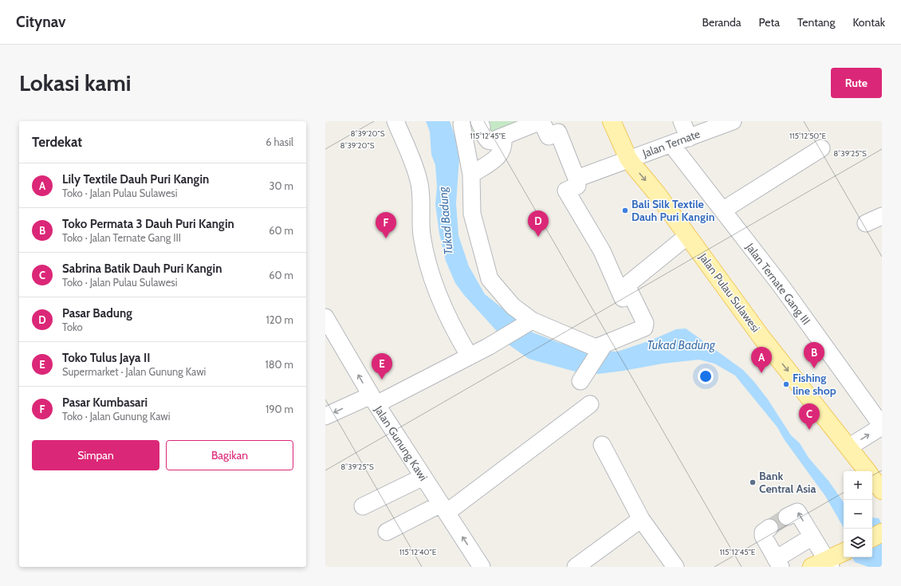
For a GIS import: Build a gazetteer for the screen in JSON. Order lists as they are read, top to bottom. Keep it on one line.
{"streets":{"main road":["Jalan Pulau Sulawesi"],"street":["Jalan Ternate","Jalan Ternate Gang III","Jalan Gunung Kawi"]},"crossings":[["Jalan Ternate","Jalan Ternate Gang III"],["Jalan Ternate","Jalan Pulau Sulawesi"]],"one_way":["Jalan Pulau Sulawesi"],"water":["Tukad Badung"],"places":["Bali Silk Textile Dauh Puri Kangin","Fishing line shop","Bank Central Asia"],"page":{"header":"Citynav","nav":["Beranda","Peta","Tentang","Kontak"],"buttons":["Rute",["Simpan","Bagikan"]],"title":"Lokasi kami","heading":["Terdekat","6 hasil"],"list":[{"mark":"A","name":"Lily Textile Dauh Puri Kangin","note":"Toko · Jalan Pulau Sulawesi","value":"30 m"},{"mark":"B","name":"Toko Permata 3 Dauh Puri Kangin","note":"Toko · Jalan Ternate Gang III","value":"60 m"},{"mark":"C","name":"Sabrina Batik Dauh Puri Kangin","note":"Toko · Jalan Pulau Sulawesi","value":"60 m"},{"mark":"D","name":"Pasar Badung","note":"Toko","value":"120 m"},{"mark":"E","name":"Toko Tulus Jaya II","note":"Supermarket · Jalan Gunung Kawi","value":"180 m"},{"mark":"F","name":"Pasar Kumbasari","note":"Toko · Jalan Gunung Kawi","value":"190 m"}],"pins":["D","F","B","A","E","C"],"map_buttons":["+","−"]},"coordinates":["8°39'20\"S","115°12'45\"E","115°12'50\"E","8°39'25\"S","115°12'40\"E"]}
